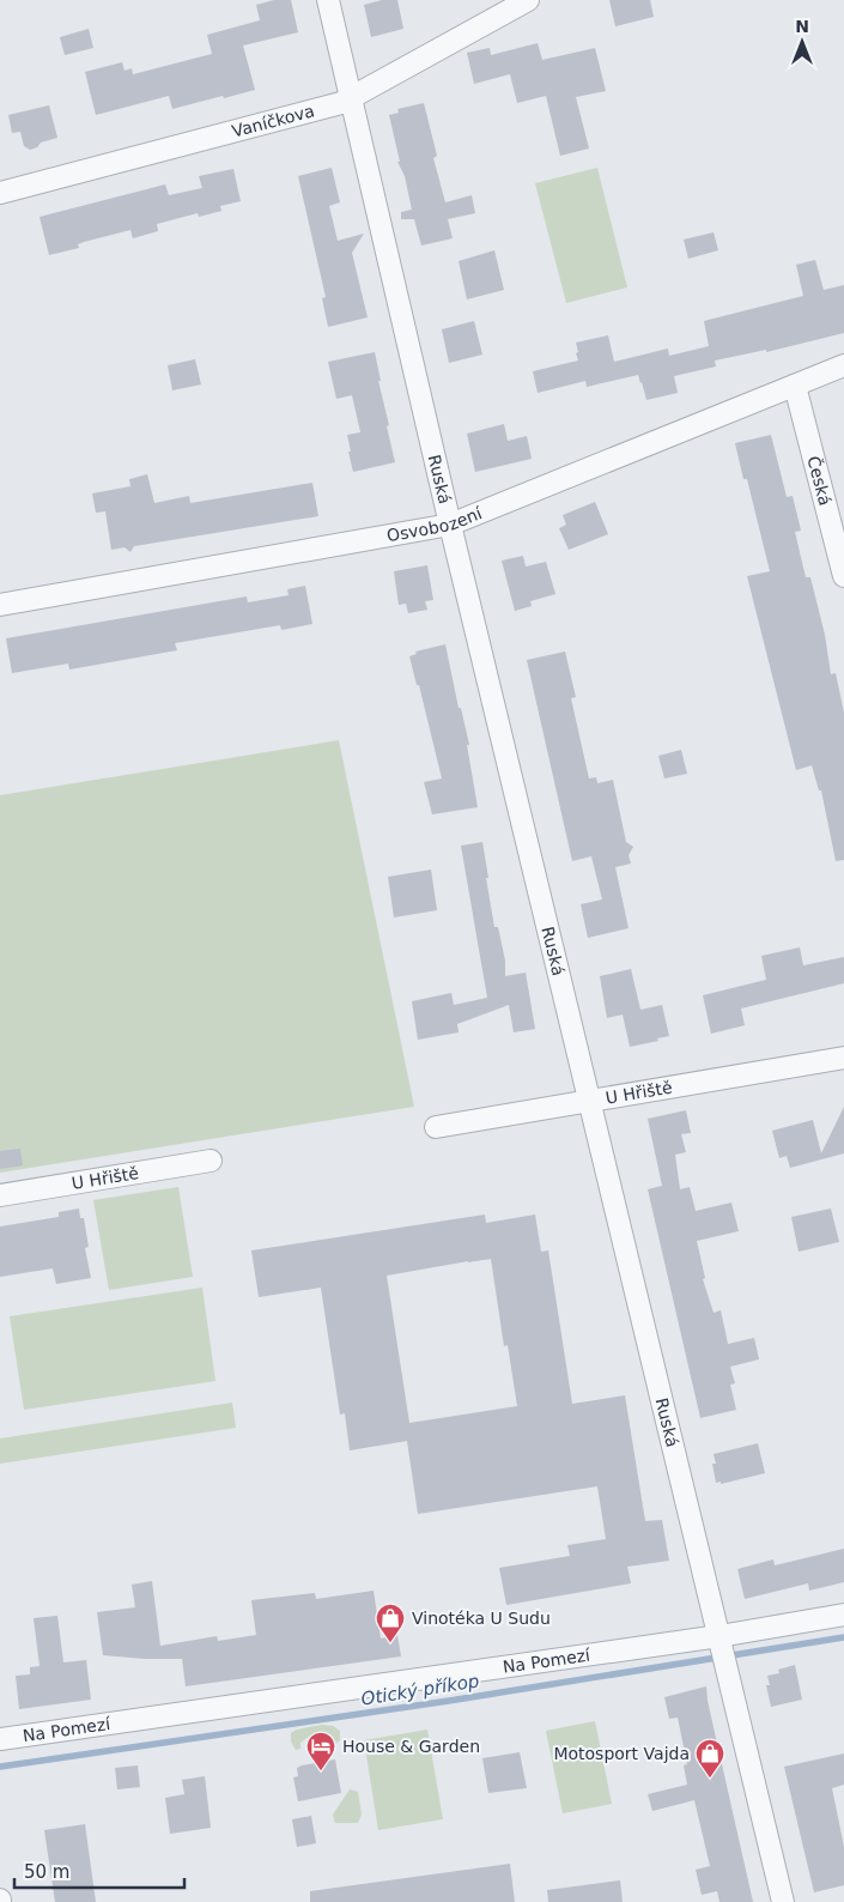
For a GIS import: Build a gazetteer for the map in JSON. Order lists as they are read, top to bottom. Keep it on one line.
{"streets":{"street":["Vaníčkova","Ruská","Česká","Osvobození","U Hřiště","Na Pomezí"]},"crossings":[["Vaníčkova","Ruská"],["Ruská","Osvobození"],["Ruská","U Hřiště"],["Ruská","Na Pomezí"],["Česká","Osvobození"]],"water":["Otický příkop"],"places":{"shop":["Vinotéka U Sudu","Motosport Vajda"],"hotel":["House & Garden"]},"scale_bar":"50 m","north":"top"}
